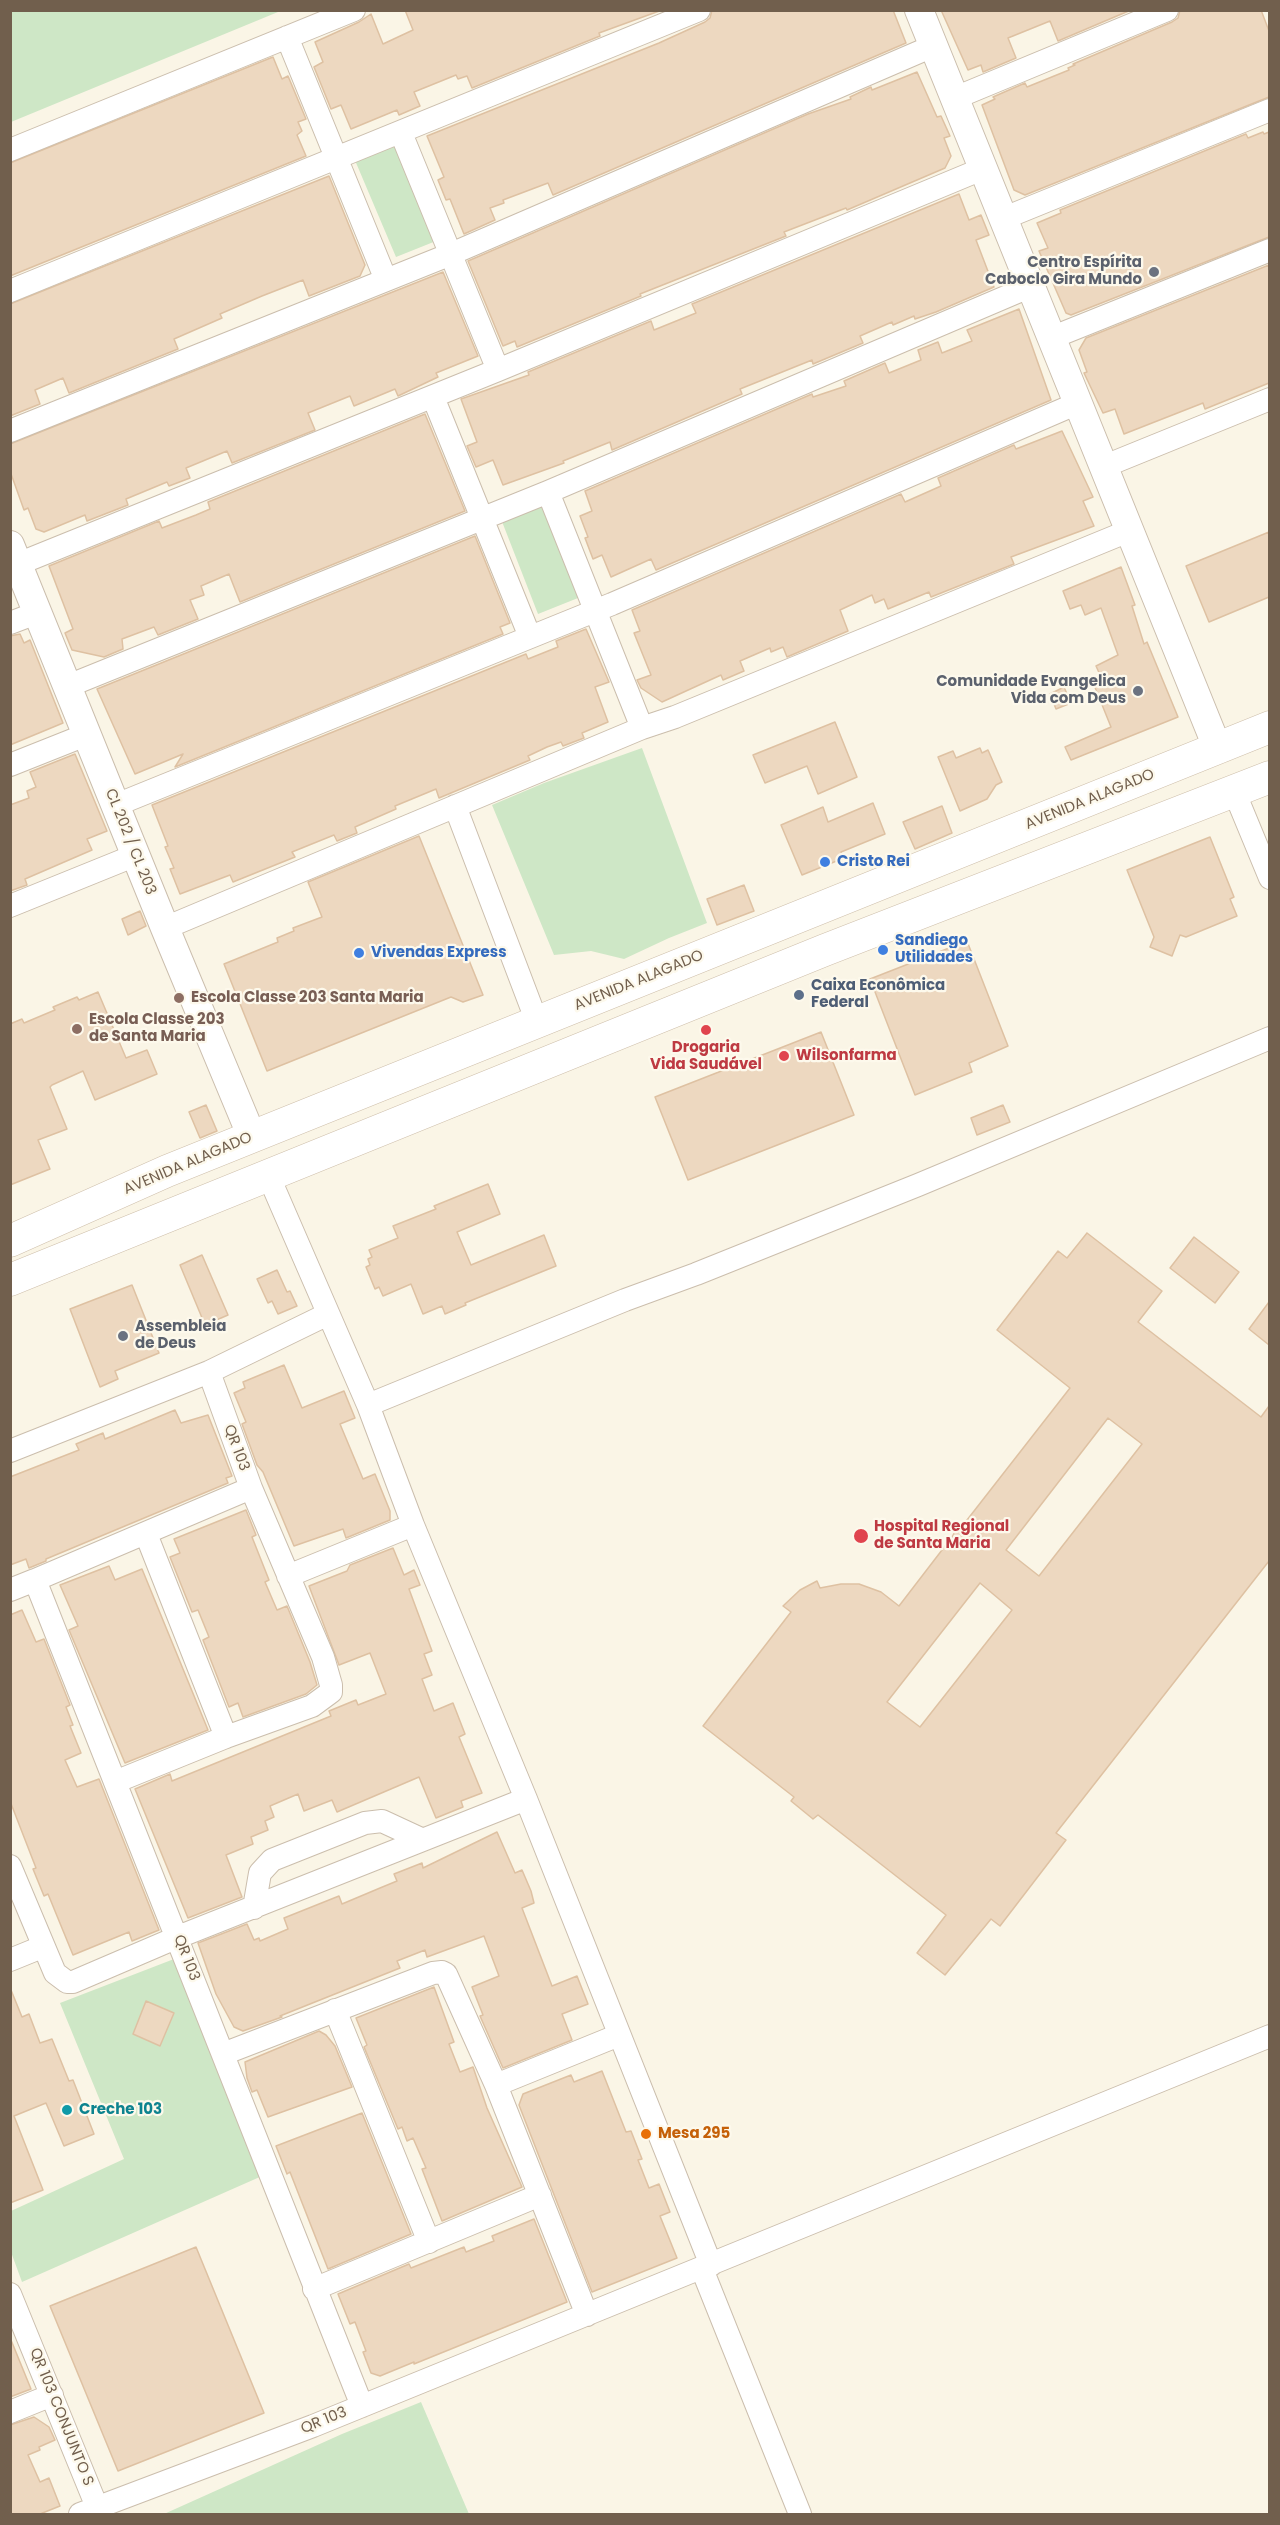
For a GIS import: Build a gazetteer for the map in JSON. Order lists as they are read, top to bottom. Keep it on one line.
{"streets":{"main road":["AVENIDA ALAGADO"],"street":["CL 202 / CL 203","QR 103","QR 103 CONJUNTO S"]},"crossings":[["AVENIDA ALAGADO","CL 202 / CL 203"],["QR 103","QR 103 CONJUNTO S"]],"places":["Centro Espírita Caboclo Gira Mundo","Comunidade Evangelica Vida com Deus","Cristo Rei","Sandiego Utilidades","Vivendas Express","Caixa Econômica Federal","Escola Classe 203 Santa Maria","Escola Classe 203 de Santa Maria","Drogaria Vida Saudável","Wilsonfarma","Assembleia de Deus","Hospital Regional de Santa Maria","Creche 103","Mesa 295"]}
